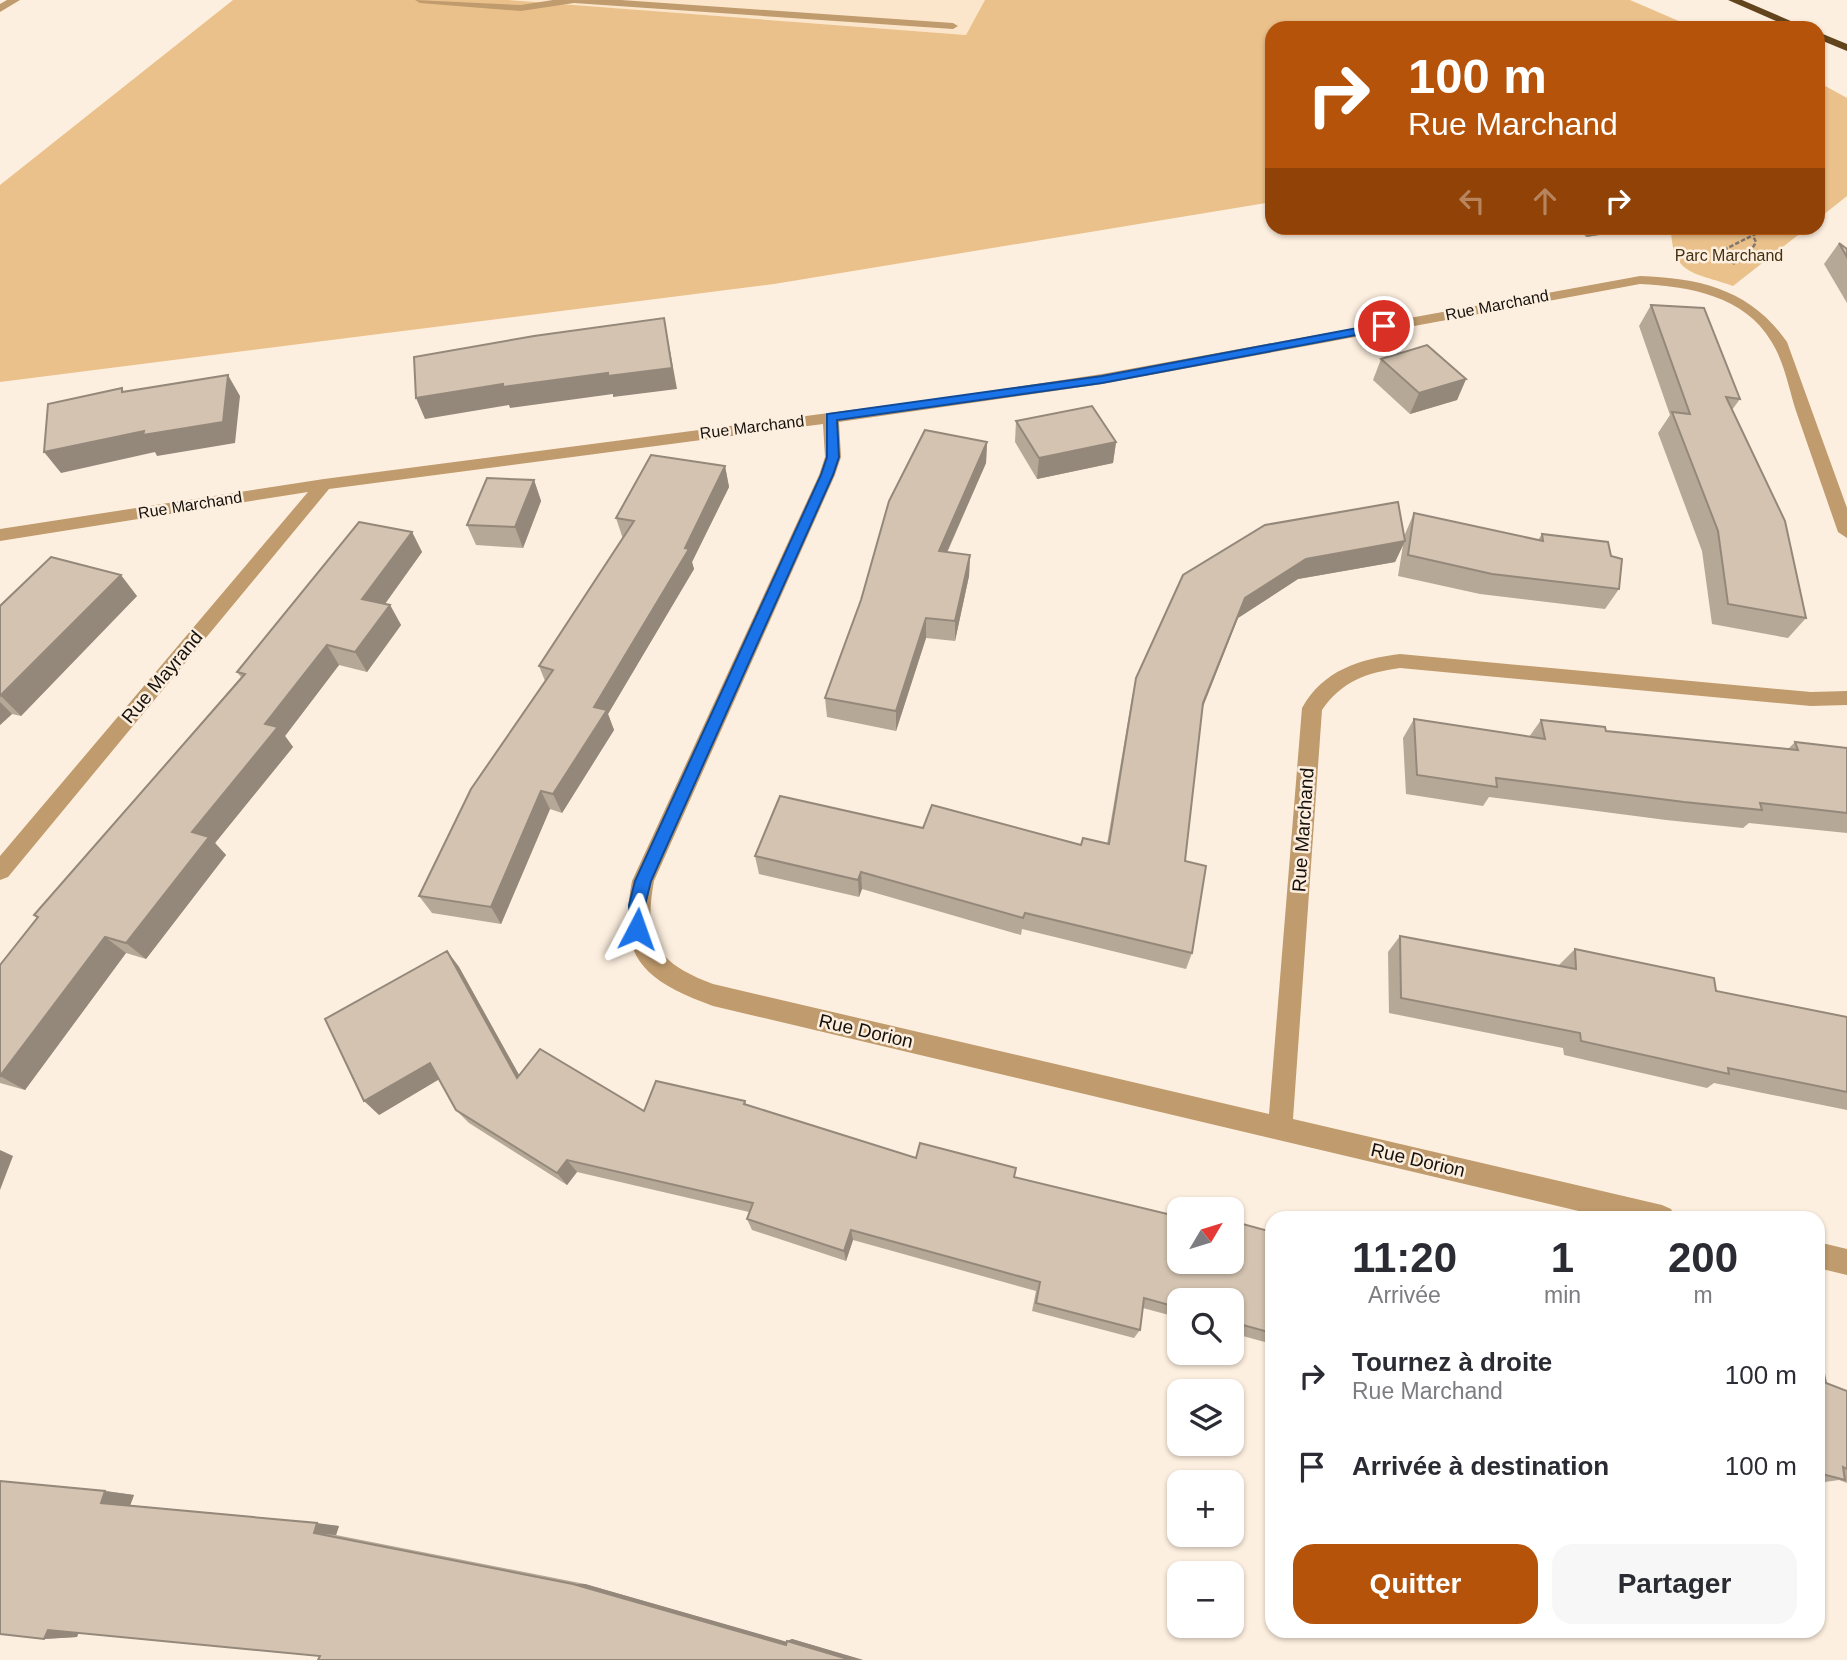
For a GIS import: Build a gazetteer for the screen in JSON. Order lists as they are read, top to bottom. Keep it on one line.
{"streets":{"street":["Rue Marchand","Rue Mayrand","Rue Dorion"]},"crossings":[["Rue Marchand","Rue Mayrand"],["Rue Marchand","Rue Dorion"]],"parks":["Parc Marchand"],"north":"top right","page":{"turn":["100 m","Rue Marchand"],"map_buttons":["+","−"],"eta":["11:20","Arrivée","1","min","200","m"],"list":[{"name":"Tournez à droite","note":"Rue Marchand","value":"100 m"},{"name":"Arrivée à destination","value":"100 m"}],"buttons":["Quitter","Partager"]}}
